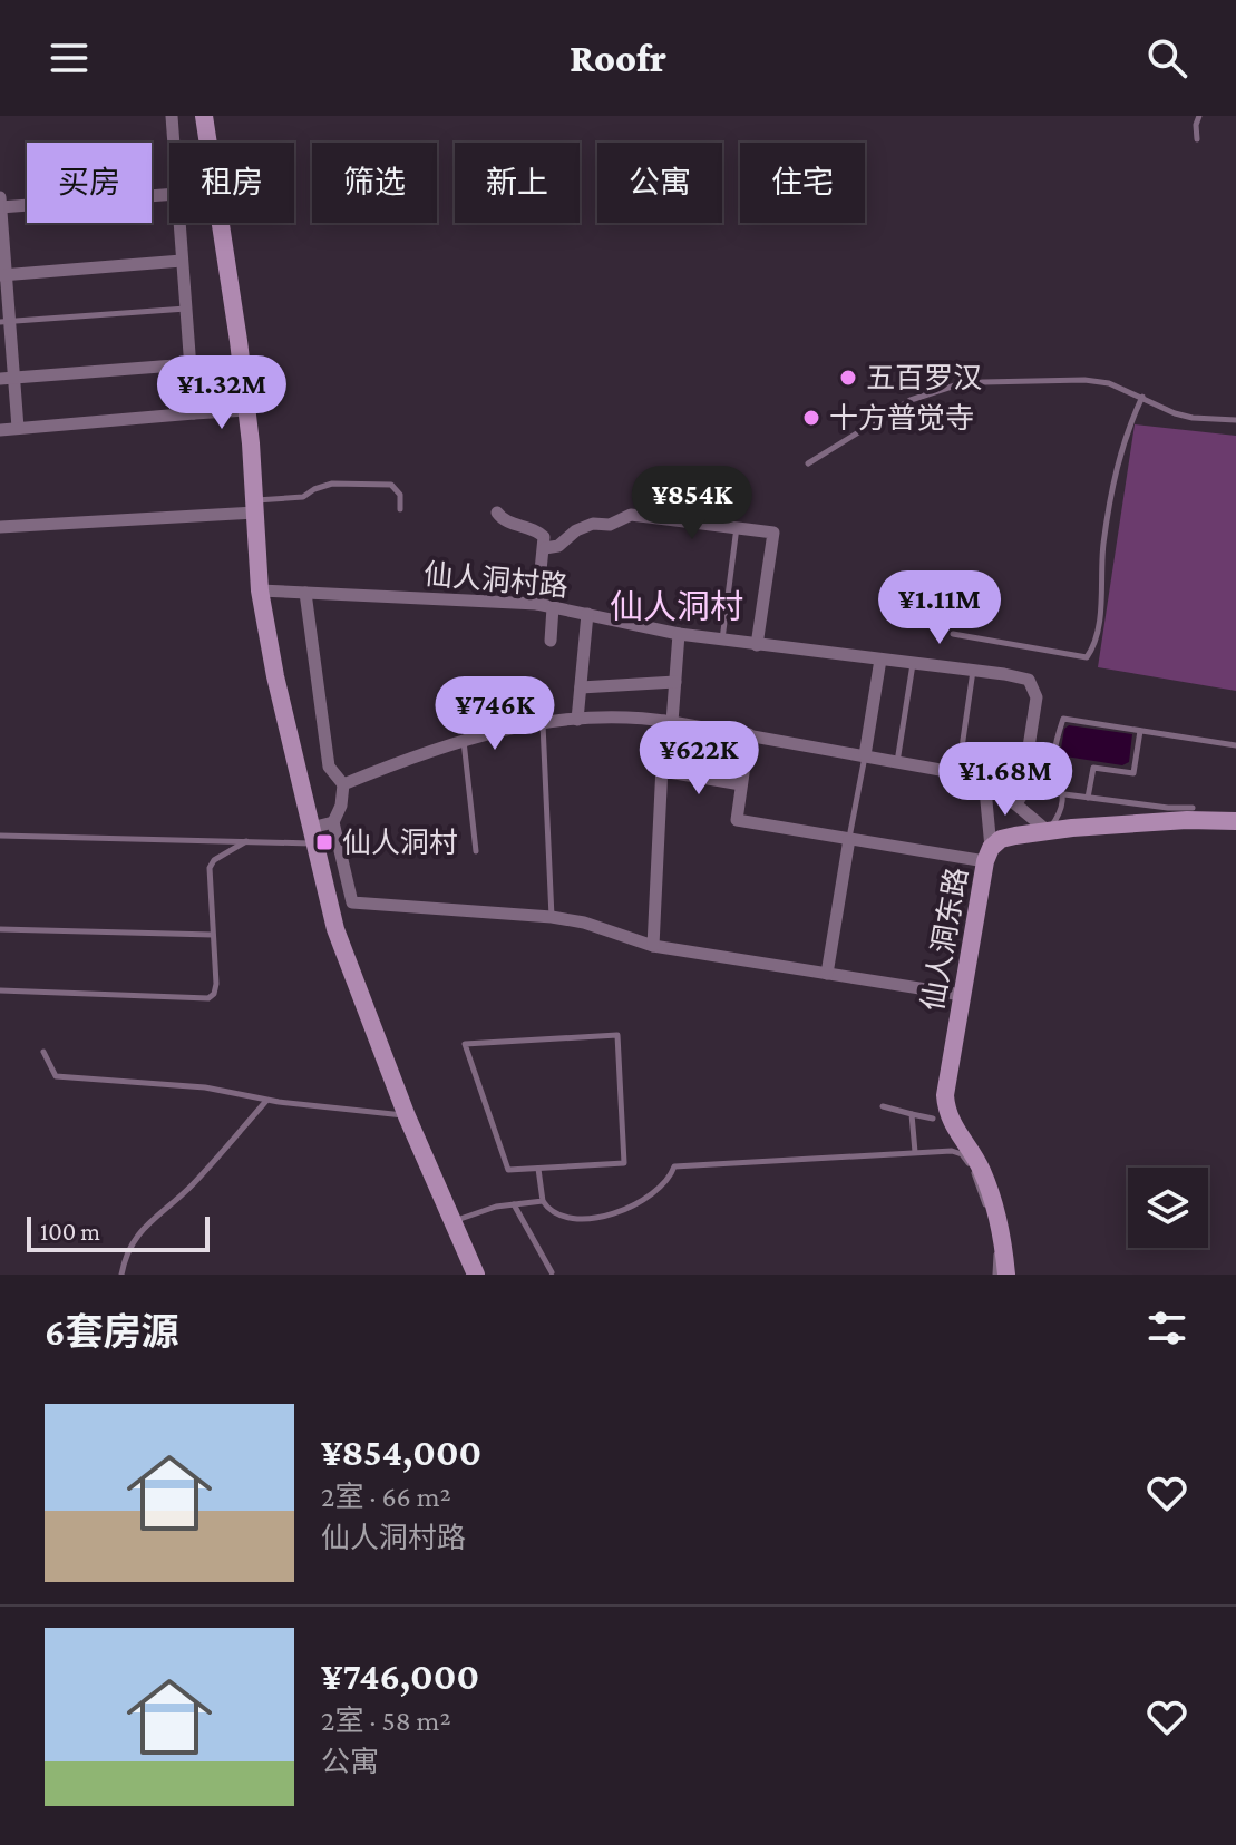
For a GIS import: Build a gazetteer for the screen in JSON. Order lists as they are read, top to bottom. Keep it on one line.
{"streets":{"street":["仙人洞村路","仙人洞东路"]},"districts":["仙人洞村"],"places":{"other":["五百罗汉","十方普觉寺"],"transit":["仙人洞村"]},"scale_bar":"100 m","page":{"header":"Roofr","chip":["买房","租房","筛选","新上","公寓","住宅"],"price":["¥1.32M","¥854K","¥1.11M","¥746K","¥622K","¥1.68M"],"scale":"100 m","heading":"6套房源","list":[{"name":"¥854,000","note":"2室 · 66 m² · 仙人洞村路"},{"name":"¥746,000","note":"2室 · 58 m² · 公寓"}]}}
